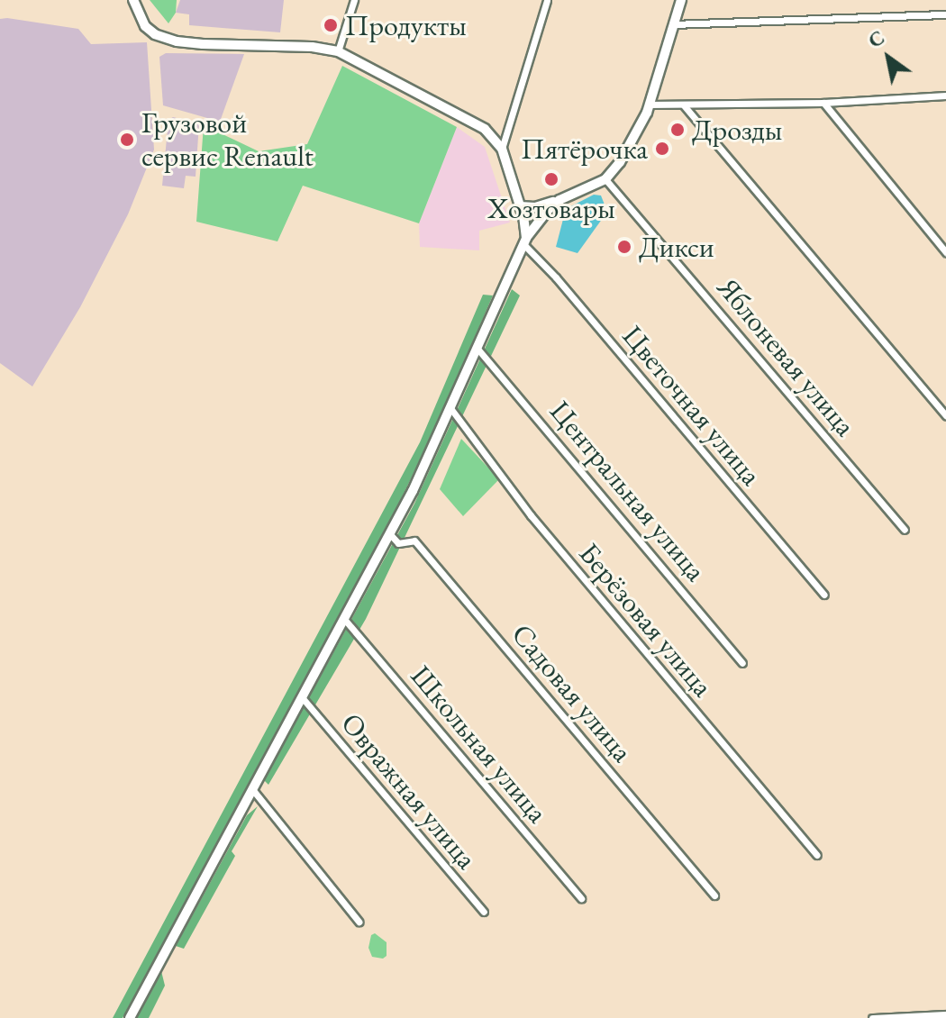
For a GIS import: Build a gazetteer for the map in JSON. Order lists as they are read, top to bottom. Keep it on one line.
{"streets":{"street":["Яблоневая улица","Цветочная улица","Центральная улица","Берёзовая улица","Садовая улица","Школьная улица","Овражная улица"]},"places":["Продукты","Дрозды","Грузовой сервис Renault","Пятёрочка","Хозтовары","Дикси"],"north":"top left"}
